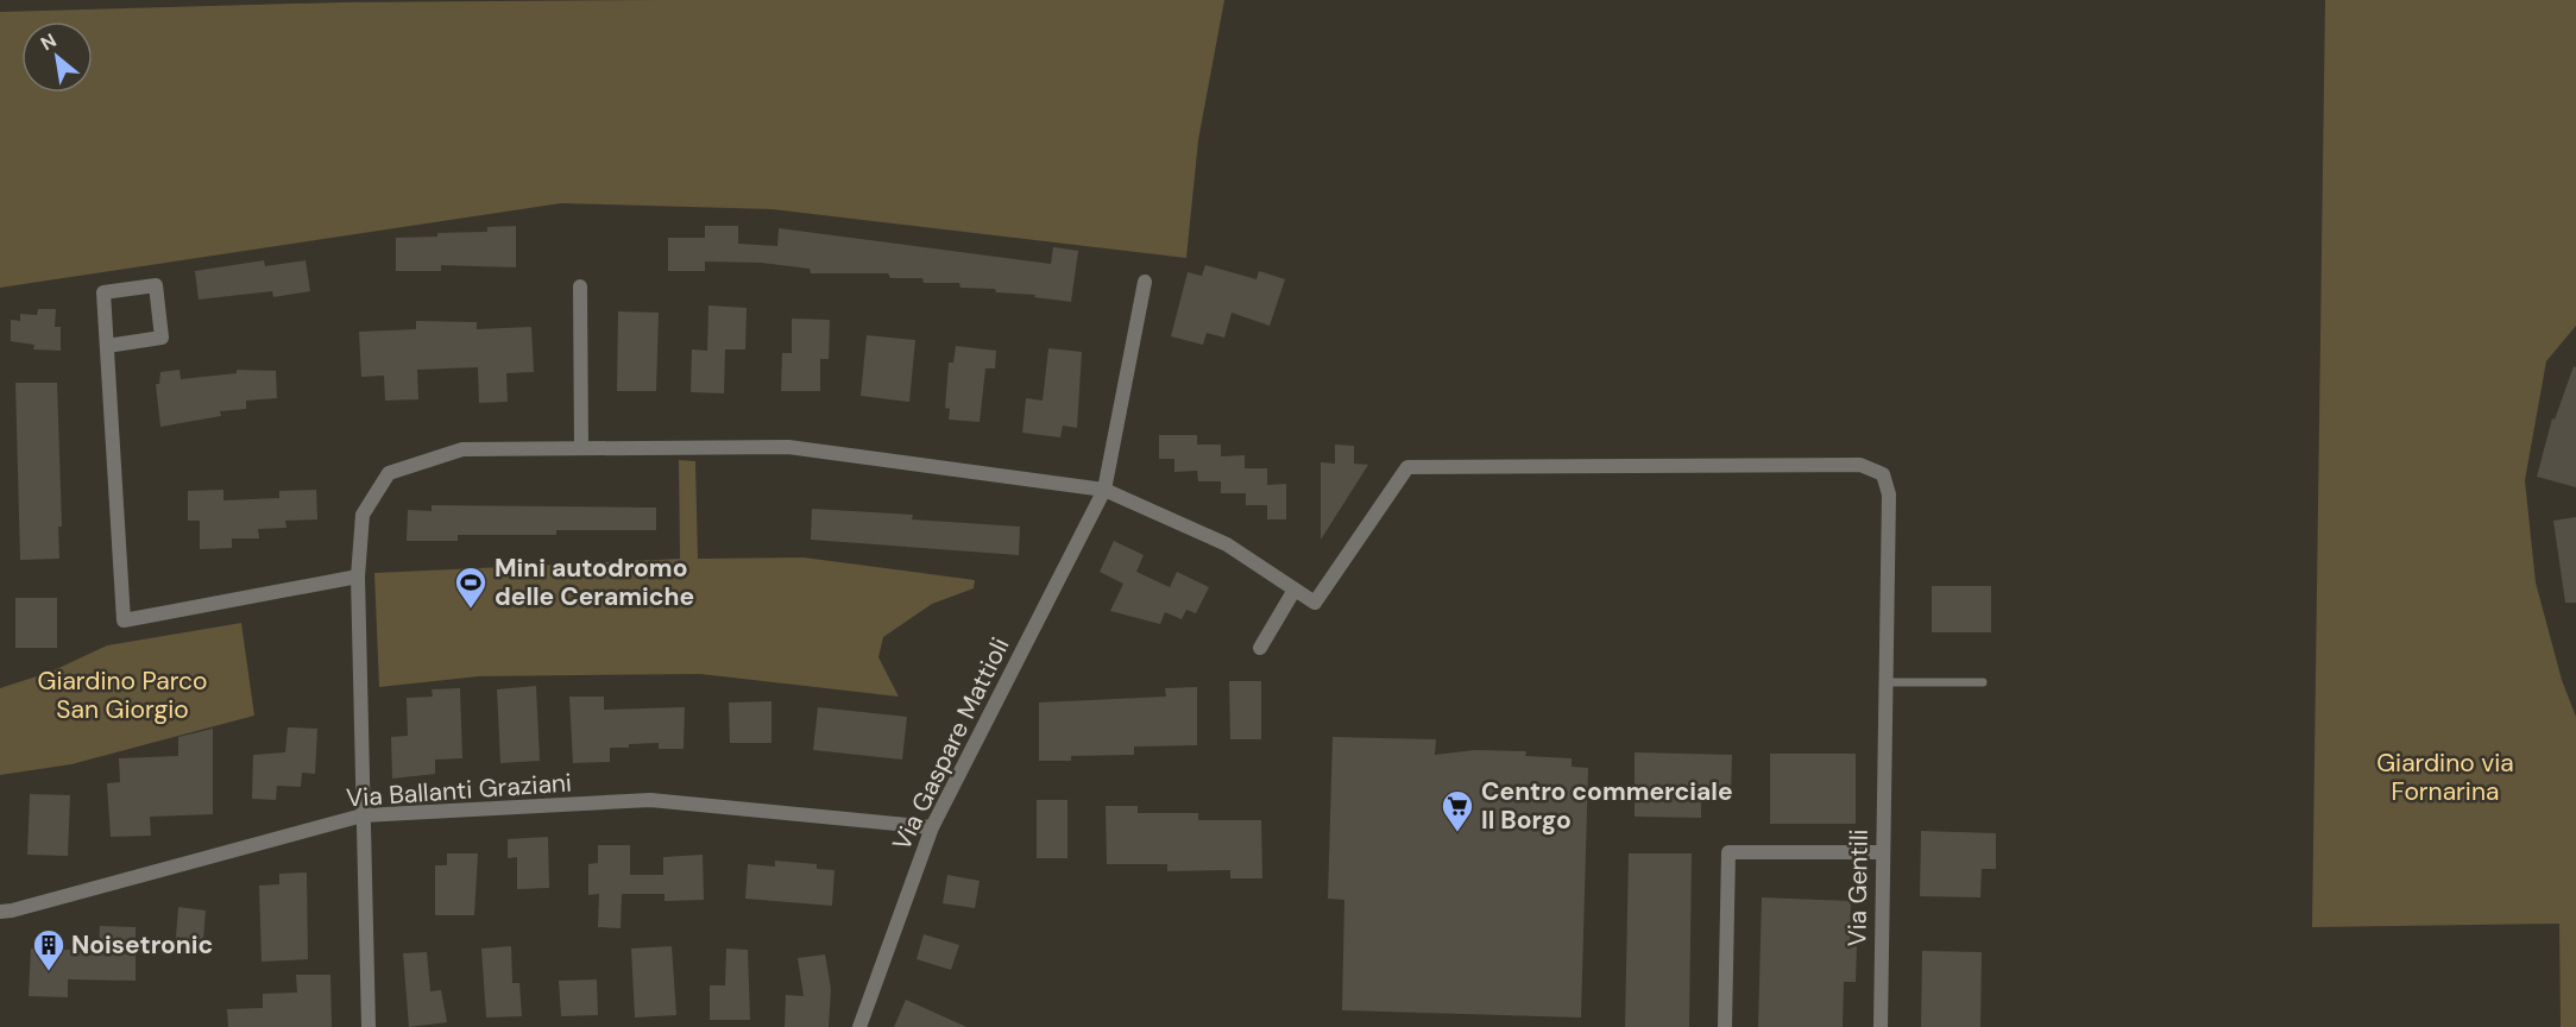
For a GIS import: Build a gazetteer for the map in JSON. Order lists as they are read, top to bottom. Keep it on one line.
{"streets":{"street":["Via Gaspare Mattioli","Via Ballanti Graziani","Via Gentili"]},"crossings":[["Via Gaspare Mattioli","Via Ballanti Graziani"]],"parks":["Giardino Parco San Giorgio","Giardino via Fornarina"],"places":{"sports":["Mini autodromo delle Ceramiche"],"supermarket":["Centro commerciale Il Borgo"],"building":["Noisetronic"]},"north":"top left"}
